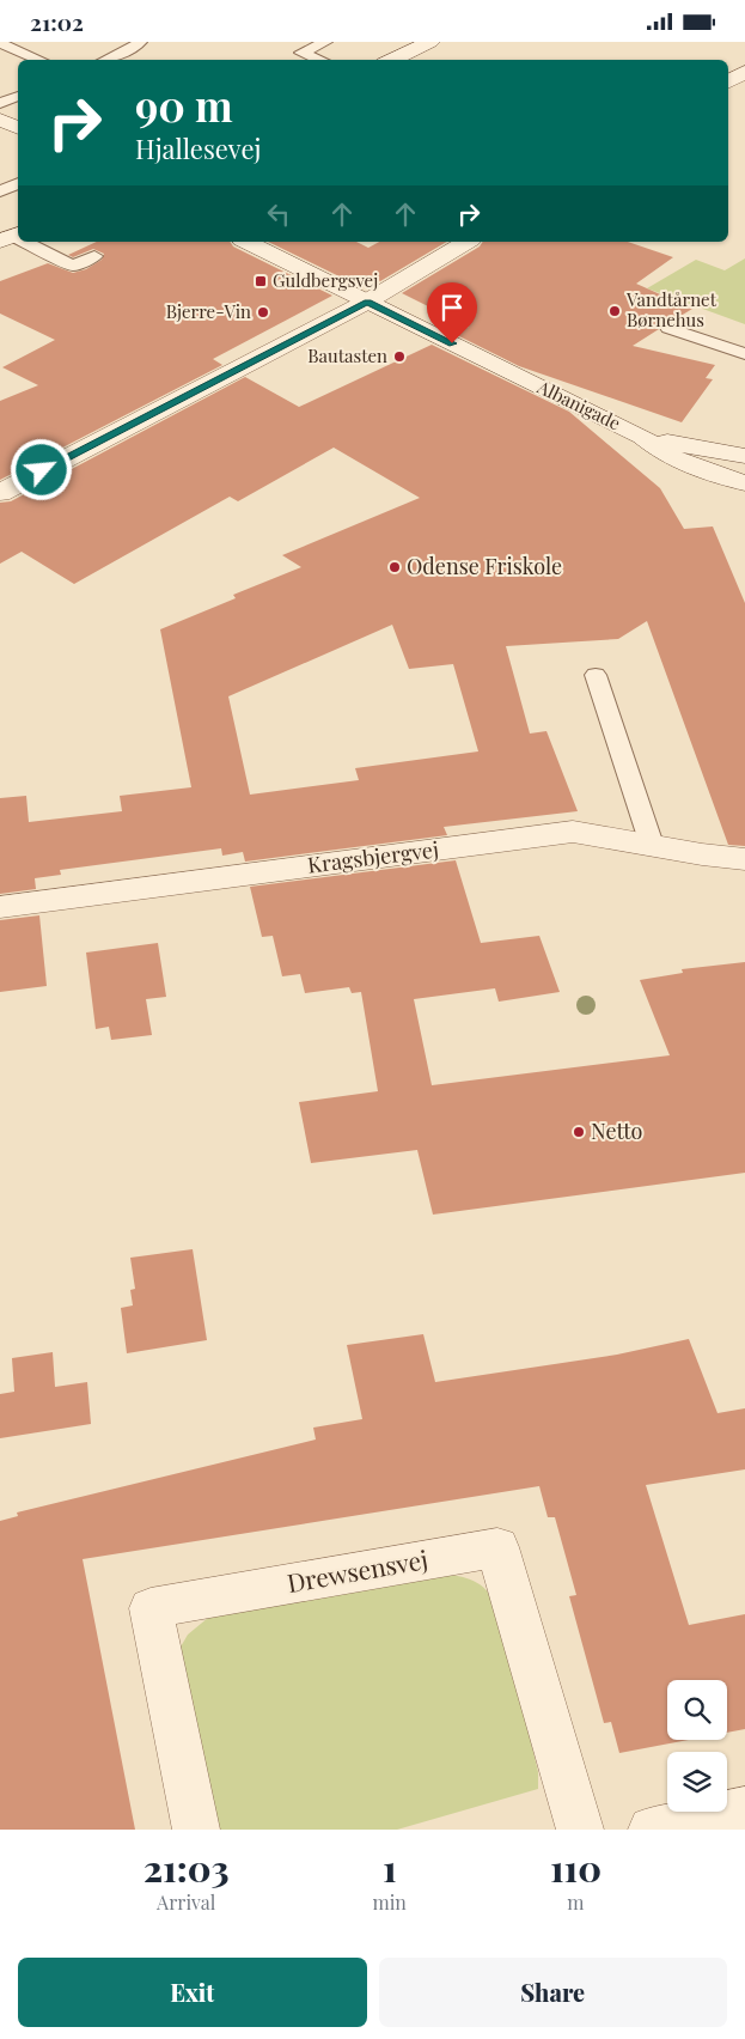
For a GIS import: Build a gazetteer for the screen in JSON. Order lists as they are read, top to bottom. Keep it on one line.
{"streets":{"street":["Albanigade","Kragsbjergvej","Drewsensvej"]},"places":{"transit":["Guldbergsvej"],"other":["Vandtårnet Børnehus","Bjerre-Vin","Bautasten","Odense Friskole","Netto"]},"page":{"status":"21:02","turn":["90 m","Hjallesevej"],"eta":["21:03","Arrival","1","min","110","m"],"buttons":["Exit","Share"]}}
